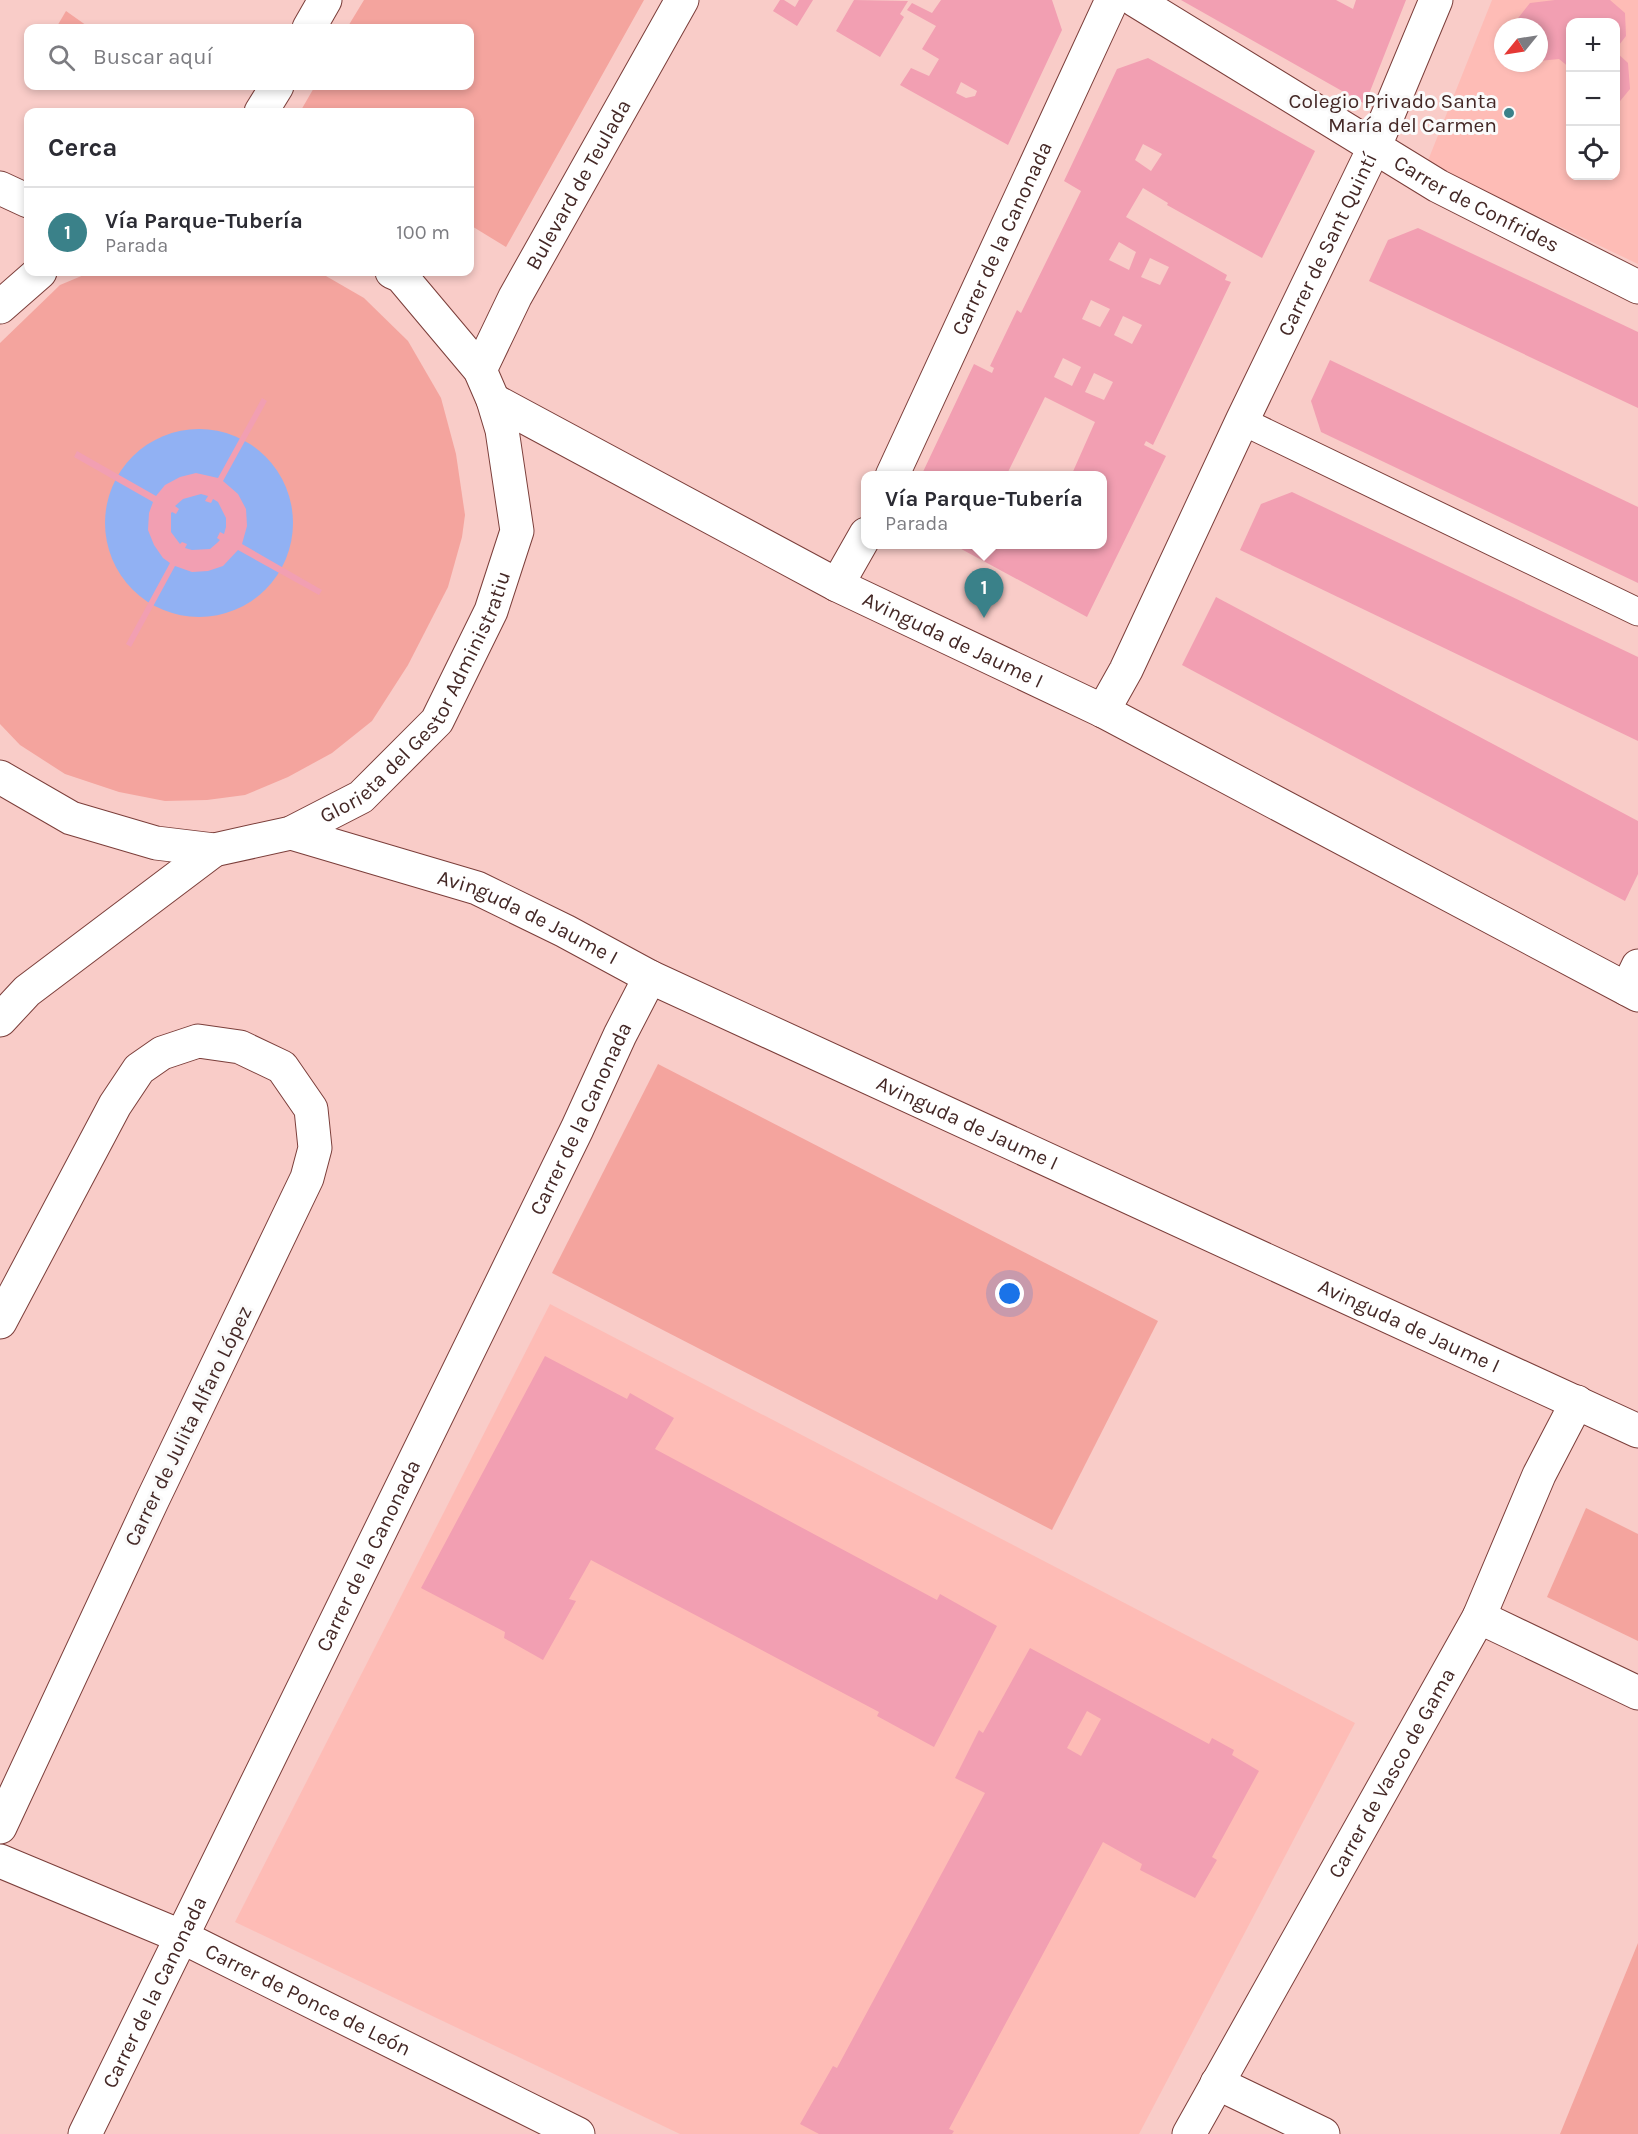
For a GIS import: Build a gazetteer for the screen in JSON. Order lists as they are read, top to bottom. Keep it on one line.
{"streets":{"street":["Bulevard de Teulada","Carrer de Confrides","Carrer de la Canonada","Carrer de Sant Quintí","Avinguda de Jaume I","Glorieta del Gestor Administratiu","Carrer de Julita Alfaro López","Carrer de Vasco de Gama","Carrer de Ponce de León"]},"crossings":[["Bulevard de Teulada","Glorieta del Gestor Administratiu"],["Carrer de Confrides","Carrer de Sant Quintí"],["Carrer de la Canonada","Avinguda de Jaume I"],["Carrer de la Canonada","Carrer de Ponce de León"],["Carrer de Sant Quintí","Avinguda de Jaume I"],["Avinguda de Jaume I","Glorieta del Gestor Administratiu"],["Avinguda de Jaume I","Carrer de Vasco de Gama"]],"places":["Colegio Privado Santa María del Carmen"],"north":"bottom left","page":{"map_buttons":["+","−"],"search":"Buscar aquí","heading":"Cerca","list":[{"mark":"1","name":"Vía Parque-Tubería","note":"Parada","value":"100 m"}],"popup":["Vía Parque-Tubería","Parada"],"pins":"1"}}
